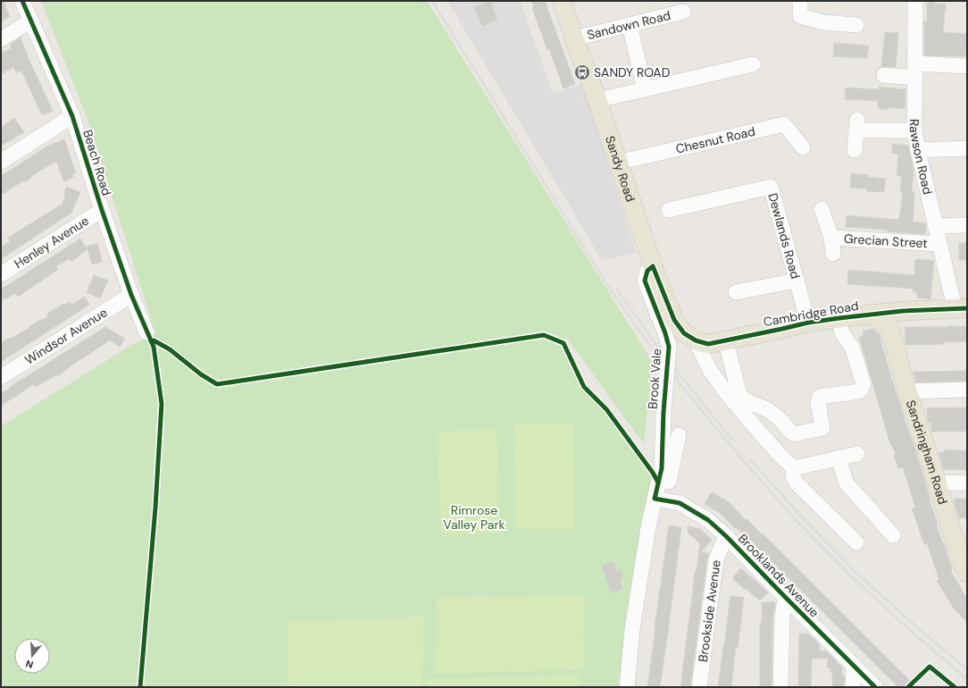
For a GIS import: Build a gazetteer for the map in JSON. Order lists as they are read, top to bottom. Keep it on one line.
{"streets":{"main road":["Sandy Road","Cambridge Road","Sandringham Road"],"street":["Sandown Road","Chesnut Road","Rawson Road","Beach Road","Dewlands Road","Grecian Street","Henley Avenue","Windsor Avenue","Brook Vale","Brooklands Avenue","Brookside Avenue"]},"crossings":[["Sandown Road","Sandy Road"],["Chesnut Road","Sandy Road"],["Rawson Road","Grecian Street"],["Rawson Road","Cambridge Road"],["Beach Road","Henley Avenue"],["Beach Road","Windsor Avenue"],["Sandy Road","Cambridge Road"],["Sandy Road","Brook Vale"],["Dewlands Road","Cambridge Road"],["Brook Vale","Brooklands Avenue"],["Brooklands Avenue","Brookside Avenue"]],"parks":["Rimrose Valley Park"],"places":{"bus stop":["SANDY ROAD"]},"north":"bottom"}
